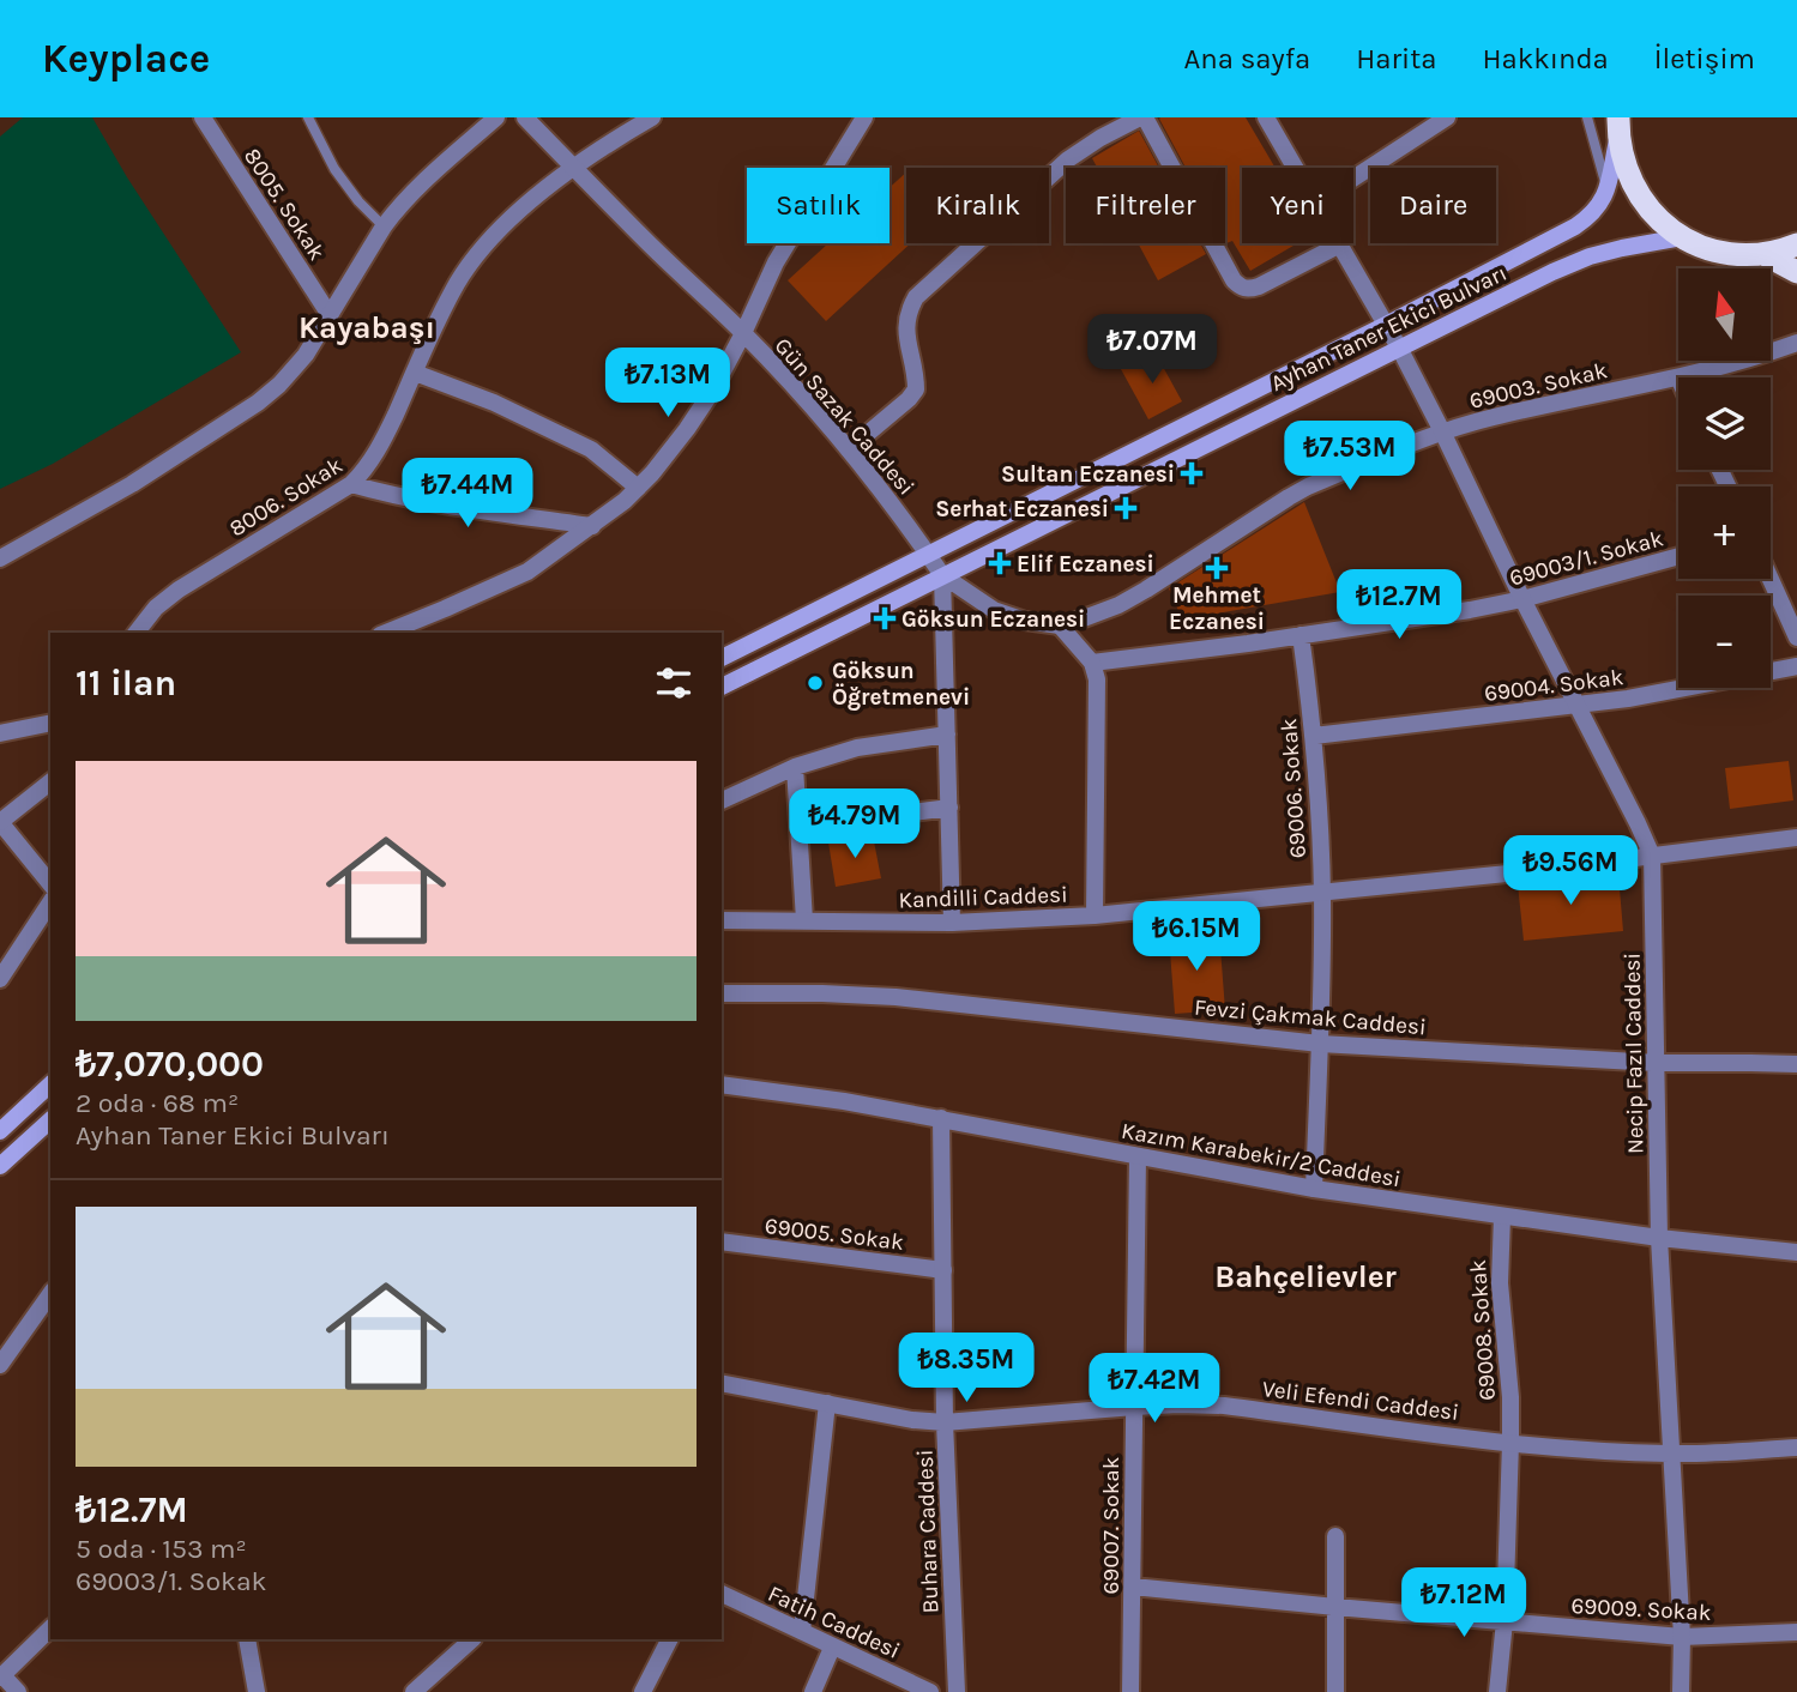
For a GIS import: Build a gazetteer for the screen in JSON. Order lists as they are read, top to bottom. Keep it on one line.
{"streets":{"main road":["Ayhan Taner Ekici Bulvarı"],"street":["8005. Sokak","69003. Sokak","Gün Sazak Caddesi","8006. Sokak","69003/1. Sokak","69004. Sokak","69006. Sokak","Kandilli Caddesi","Fevzi Çakmak Caddesi","Necip Fazıl Caddesi","Kazım Karabekir/2 Caddesi","69005. Sokak","69008. Sokak","Veli Efendi Caddesi","69007. Sokak","Buhara Caddesi","69009. Sokak","Fatih Caddesi"]},"crossings":[["Ayhan Taner Ekici Bulvarı","69003. Sokak"],["Ayhan Taner Ekici Bulvarı","Gün Sazak Caddesi"],["Ayhan Taner Ekici Bulvarı","Necip Fazıl Caddesi"],["69003. Sokak","Gün Sazak Caddesi"],["69003. Sokak","Necip Fazıl Caddesi"],["Gün Sazak Caddesi","8006. Sokak"],["69003/1. Sokak","69006. Sokak"],["69003/1. Sokak","Necip Fazıl Caddesi"],["69004. Sokak","69006. Sokak"],["69004. Sokak","Necip Fazıl Caddesi"],["69006. Sokak","Kandilli Caddesi"],["69006. Sokak","Fevzi Çakmak Caddesi"],["69006. Sokak","Kazım Karabekir/2 Caddesi"],["Kandilli Caddesi","Necip Fazıl Caddesi"],["Fevzi Çakmak Caddesi","Necip Fazıl Caddesi"],["Necip Fazıl Caddesi","Kazım Karabekir/2 Caddesi"],["Necip Fazıl Caddesi","Veli Efendi Caddesi"],["Necip Fazıl Caddesi","69009. Sokak"],["Kazım Karabekir/2 Caddesi","69008. Sokak"],["Kazım Karabekir/2 Caddesi","69007. Sokak"],["Kazım Karabekir/2 Caddesi","Buhara Caddesi"],["69005. Sokak","Buhara Caddesi"],["69008. Sokak","Veli Efendi Caddesi"],["69008. Sokak","69009. Sokak"],["Veli Efendi Caddesi","69007. Sokak"],["Veli Efendi Caddesi","Buhara Caddesi"],["69007. Sokak","69009. Sokak"]],"districts":["Kayabaşı","Bahçelievler"],"places":{"health":["Sultan Eczanesi","Serhat Eczanesi","Elif Eczanesi","Mehmet Eczanesi","Göksun Eczanesi"],"other":["Göksun Öğretmenevi"]},"north":"top","page":{"header":"Keyplace","nav":["Ana sayfa","Harita","Hakkında","İletişim"],"chip":["Satılık","Kiralık","Filtreler","Yeni","Daire"],"map_buttons":["+","−"],"price":["₺7.07M","₺7.13M","₺7.53M","₺7.44M","₺12.7M","₺4.79M","₺9.56M","₺6.15M","₺8.35M","₺7.42M","₺7.12M"],"heading":"11 ilan","list":[{"name":"₺7,070,000","note":"2 oda · 68 m² · Ayhan Taner Ekici Bulvarı"},{"name":"₺12.7M","note":"5 oda · 153 m² · 69003/1. Sokak"}]}}
